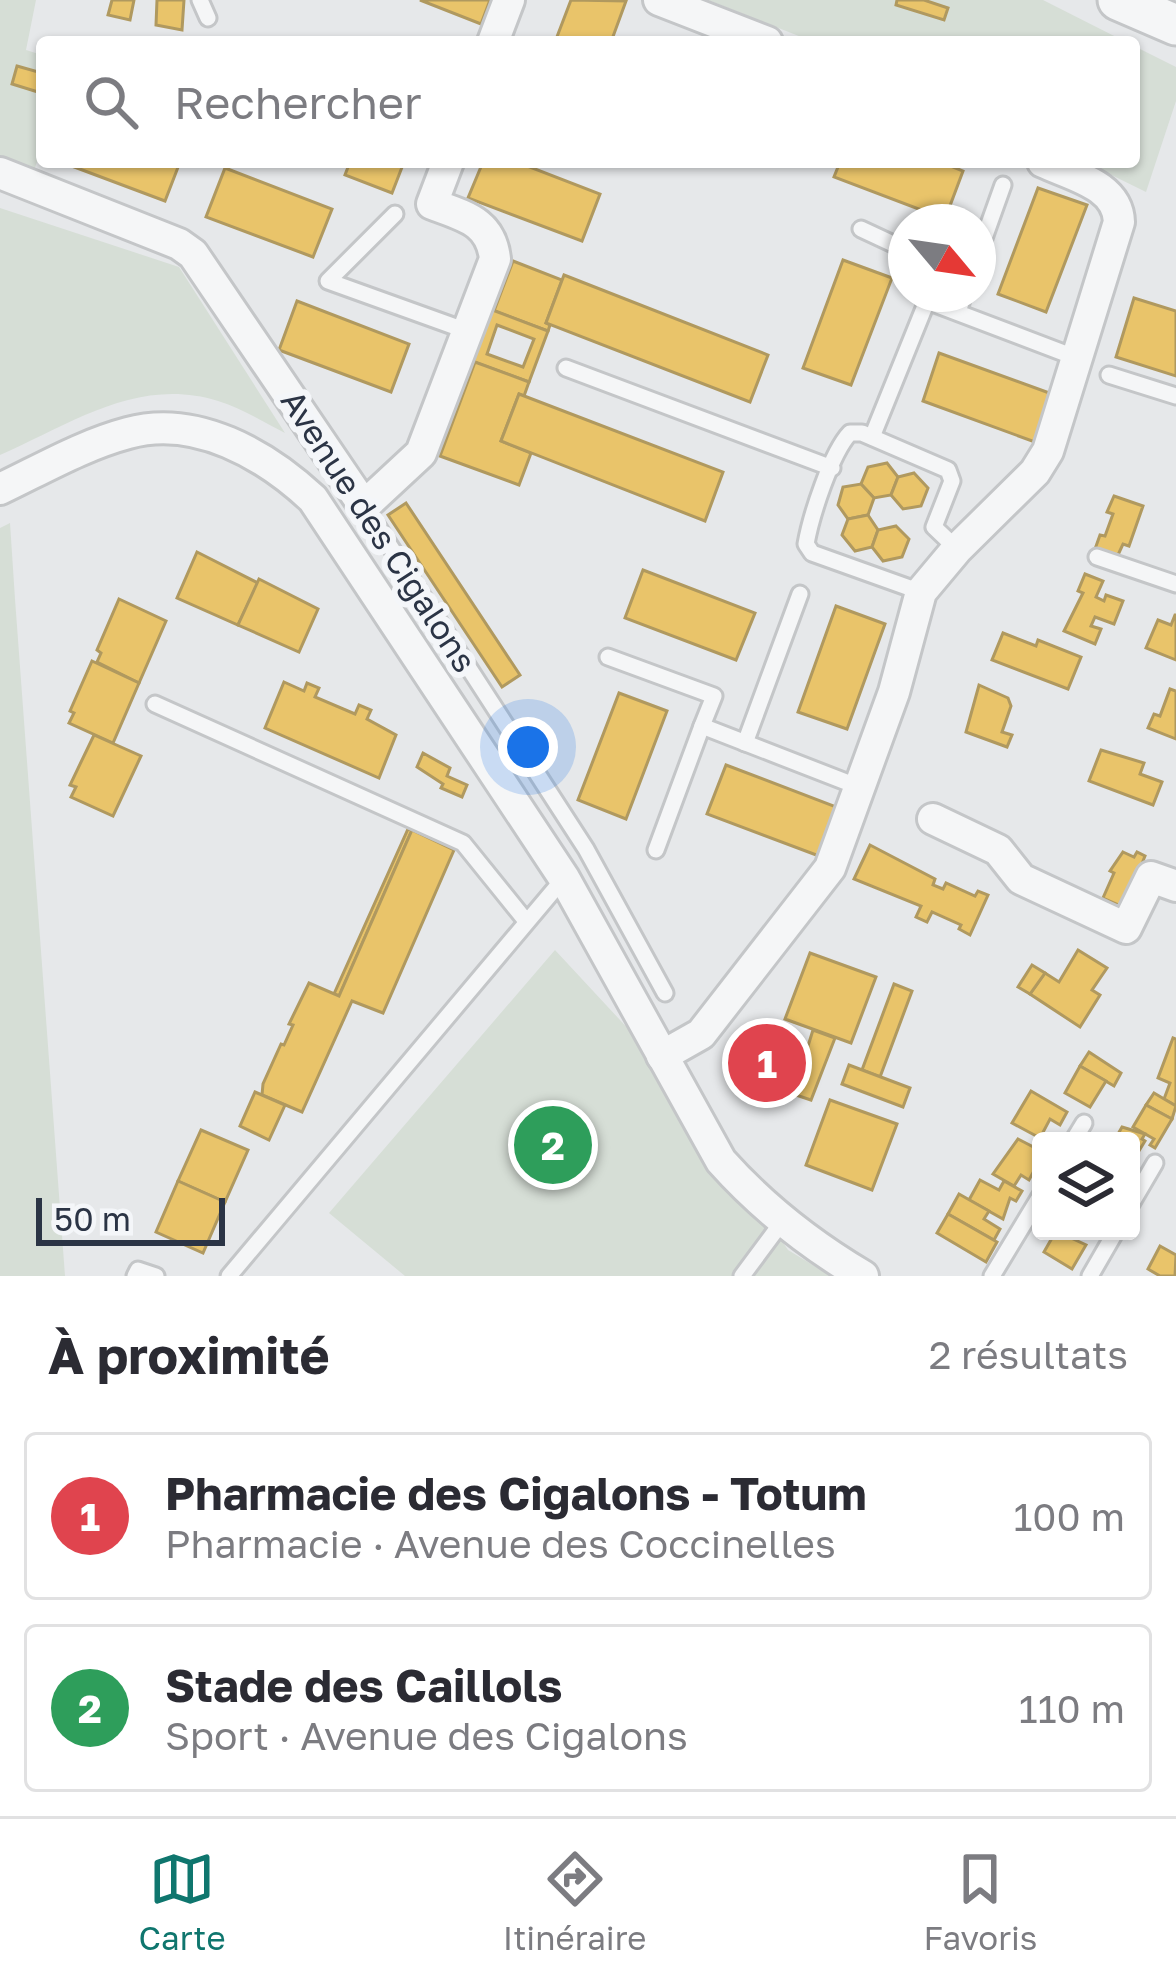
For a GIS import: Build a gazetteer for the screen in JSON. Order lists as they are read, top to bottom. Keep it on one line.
{"streets":{"street":["Avenue des Cigalons"]},"scale_bar":"50 m","north":"bottom right","page":{"search":"Rechercher","pins":["1","2"],"scale":"50 m","heading":["À proximité","2 résultats"],"list":[{"mark":"1","name":"Pharmacie des Cigalons - Totum","note":"Pharmacie · Avenue des Coccinelles","value":"100 m"},{"mark":"2","name":"Stade des Caillols","note":"Sport · Avenue des Cigalons","value":"110 m"}],"nav":["Carte","Itinéraire","Favoris"]}}
